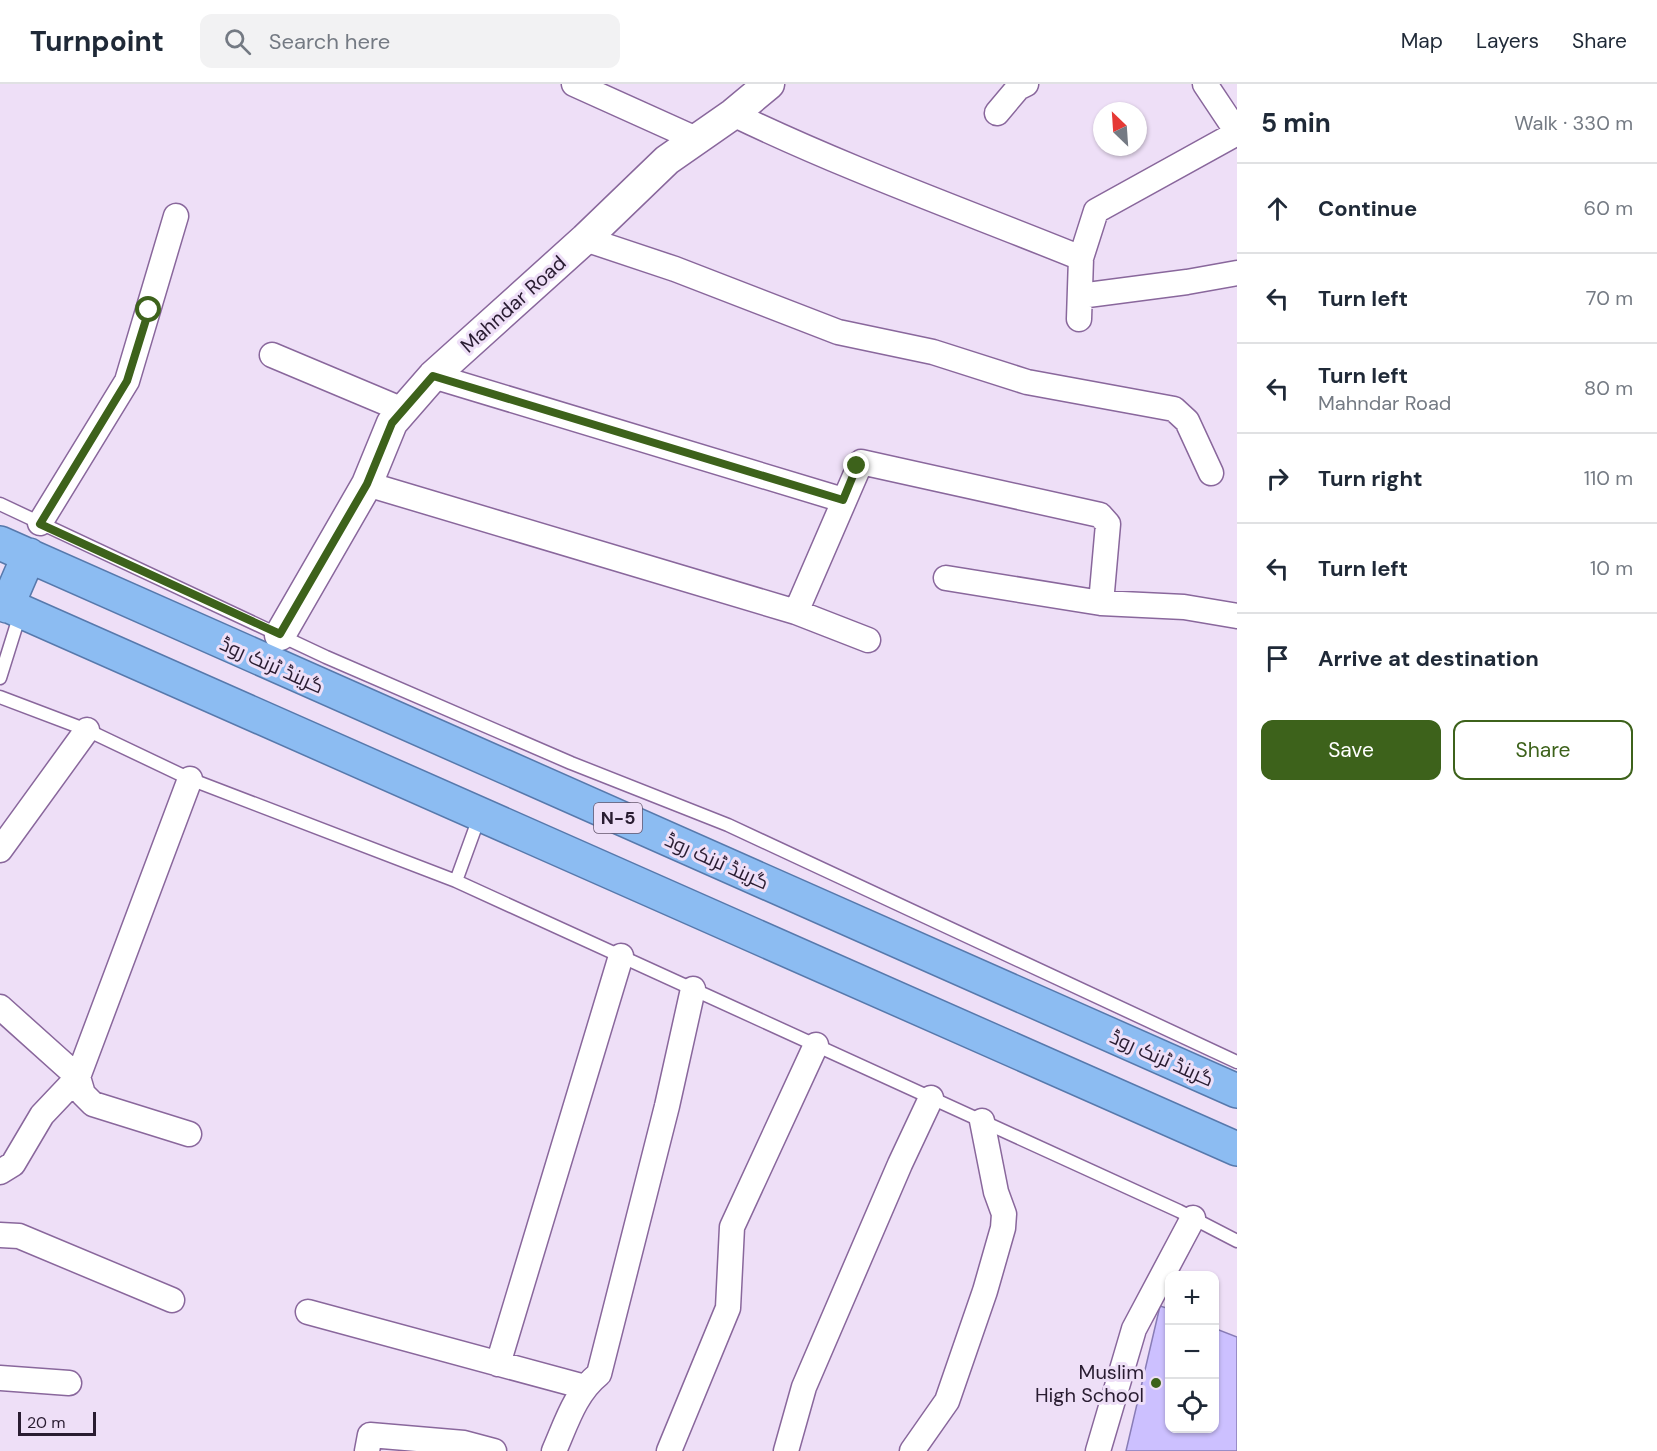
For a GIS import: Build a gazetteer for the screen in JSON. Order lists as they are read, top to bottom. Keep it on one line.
{"streets":{"highway":["گرینڈ ٹرنک روڈ","N-5"],"street":["Mahndar Road"]},"places":["Muslim High School"],"scale_bar":"20 m","north":"top left","page":{"header":"Turnpoint","search":"Search here","nav":["Map","Layers","Share"],"heading":["5 min","Walk · 330 m"],"list":[["Continue","60 m"],["Turn left","70 m"],["Turn left","Mahndar Road","80 m"],["Turn right","110 m"],["Turn left","10 m"],"Arrive at destination"],"buttons":["Save","Share"],"map_buttons":["+","−"],"scale":"20 m"}}
